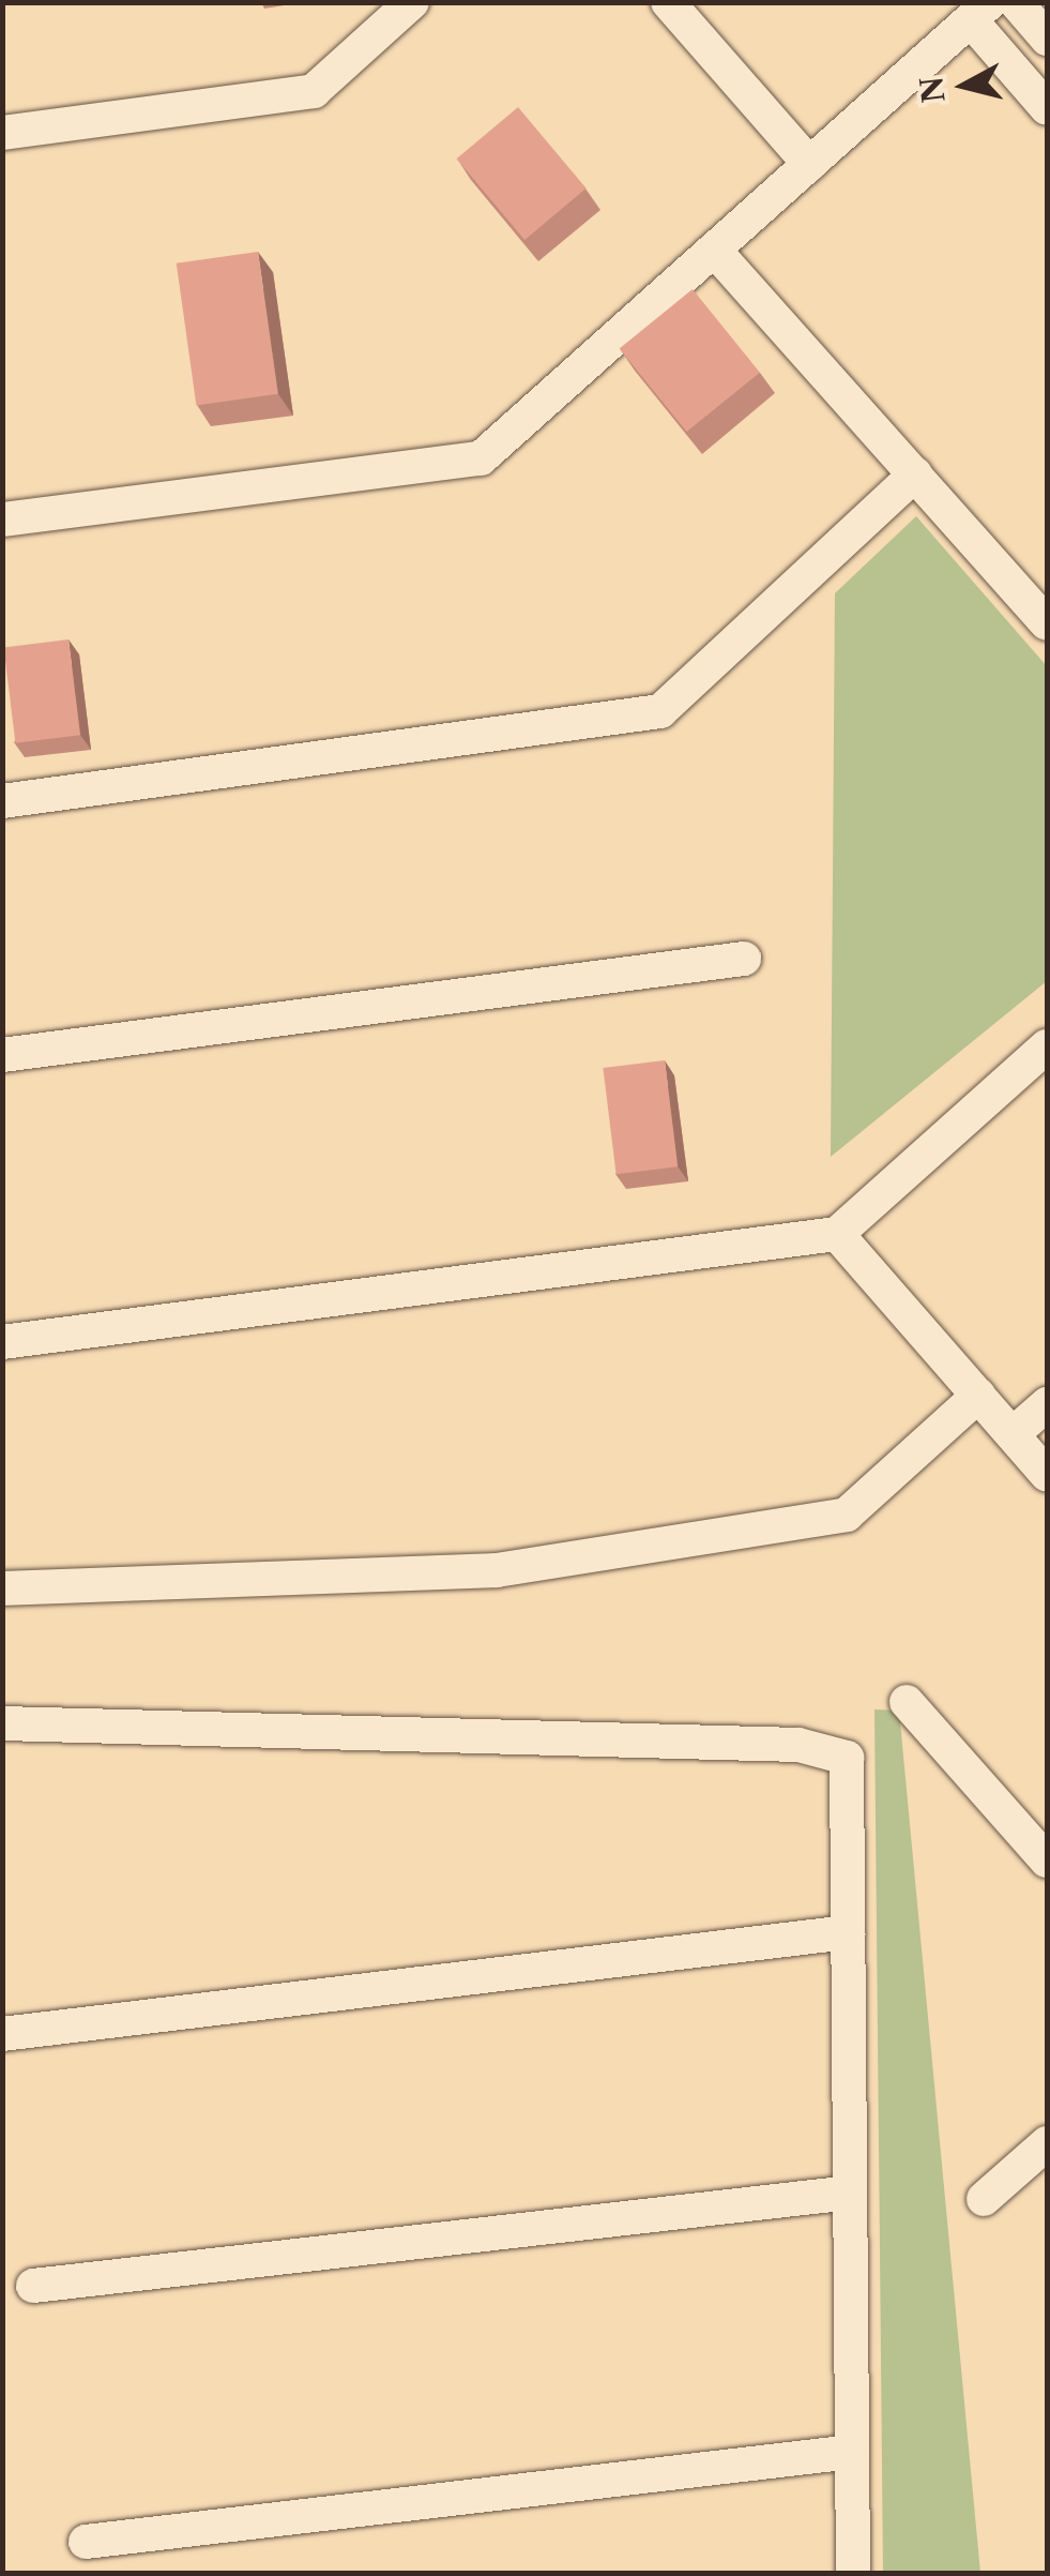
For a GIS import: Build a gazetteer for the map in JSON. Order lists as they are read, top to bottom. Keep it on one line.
{"north":"left"}
